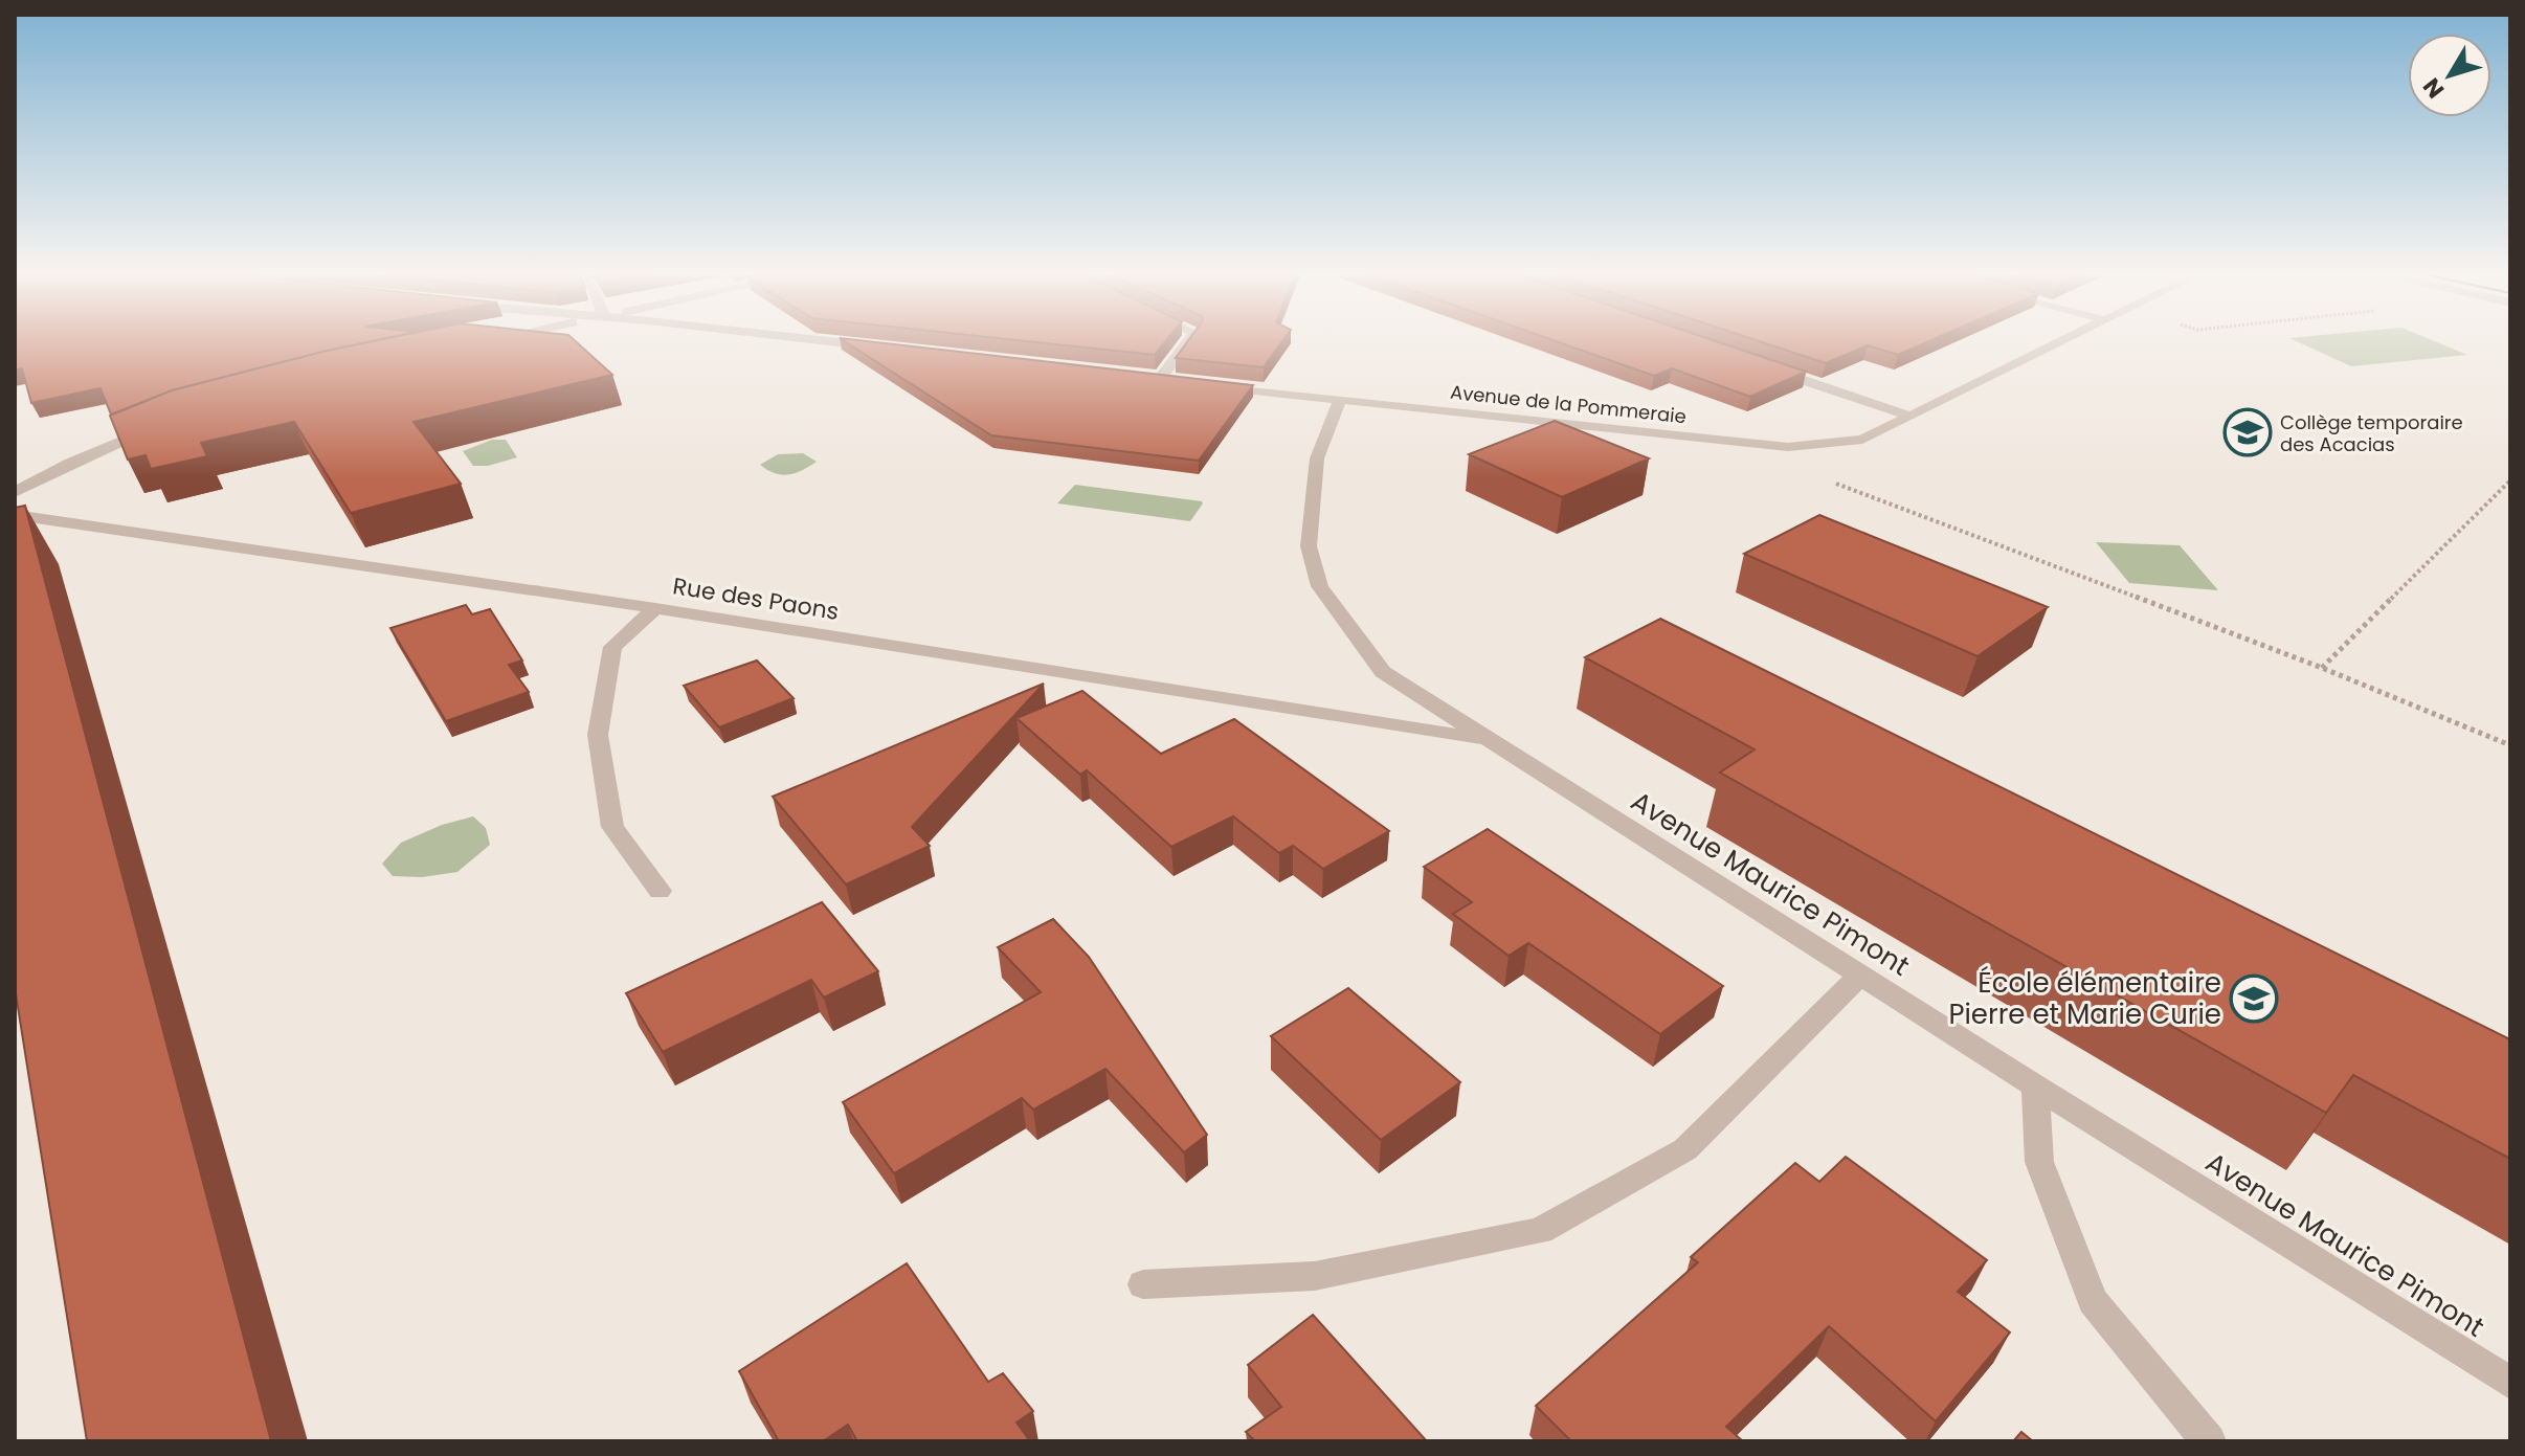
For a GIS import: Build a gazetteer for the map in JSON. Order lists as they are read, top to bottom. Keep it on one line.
{"streets":{"street":["Avenue de la Pommeraie","Rue des Paons","Avenue Maurice Pimont"]},"crossings":[["Avenue de la Pommeraie","Avenue Maurice Pimont"],["Rue des Paons","Avenue Maurice Pimont"]],"places":{"school or university":["Collège temporaire des Acacias","École élémentaire Pierre et Marie Curie"]},"north":"bottom left"}
